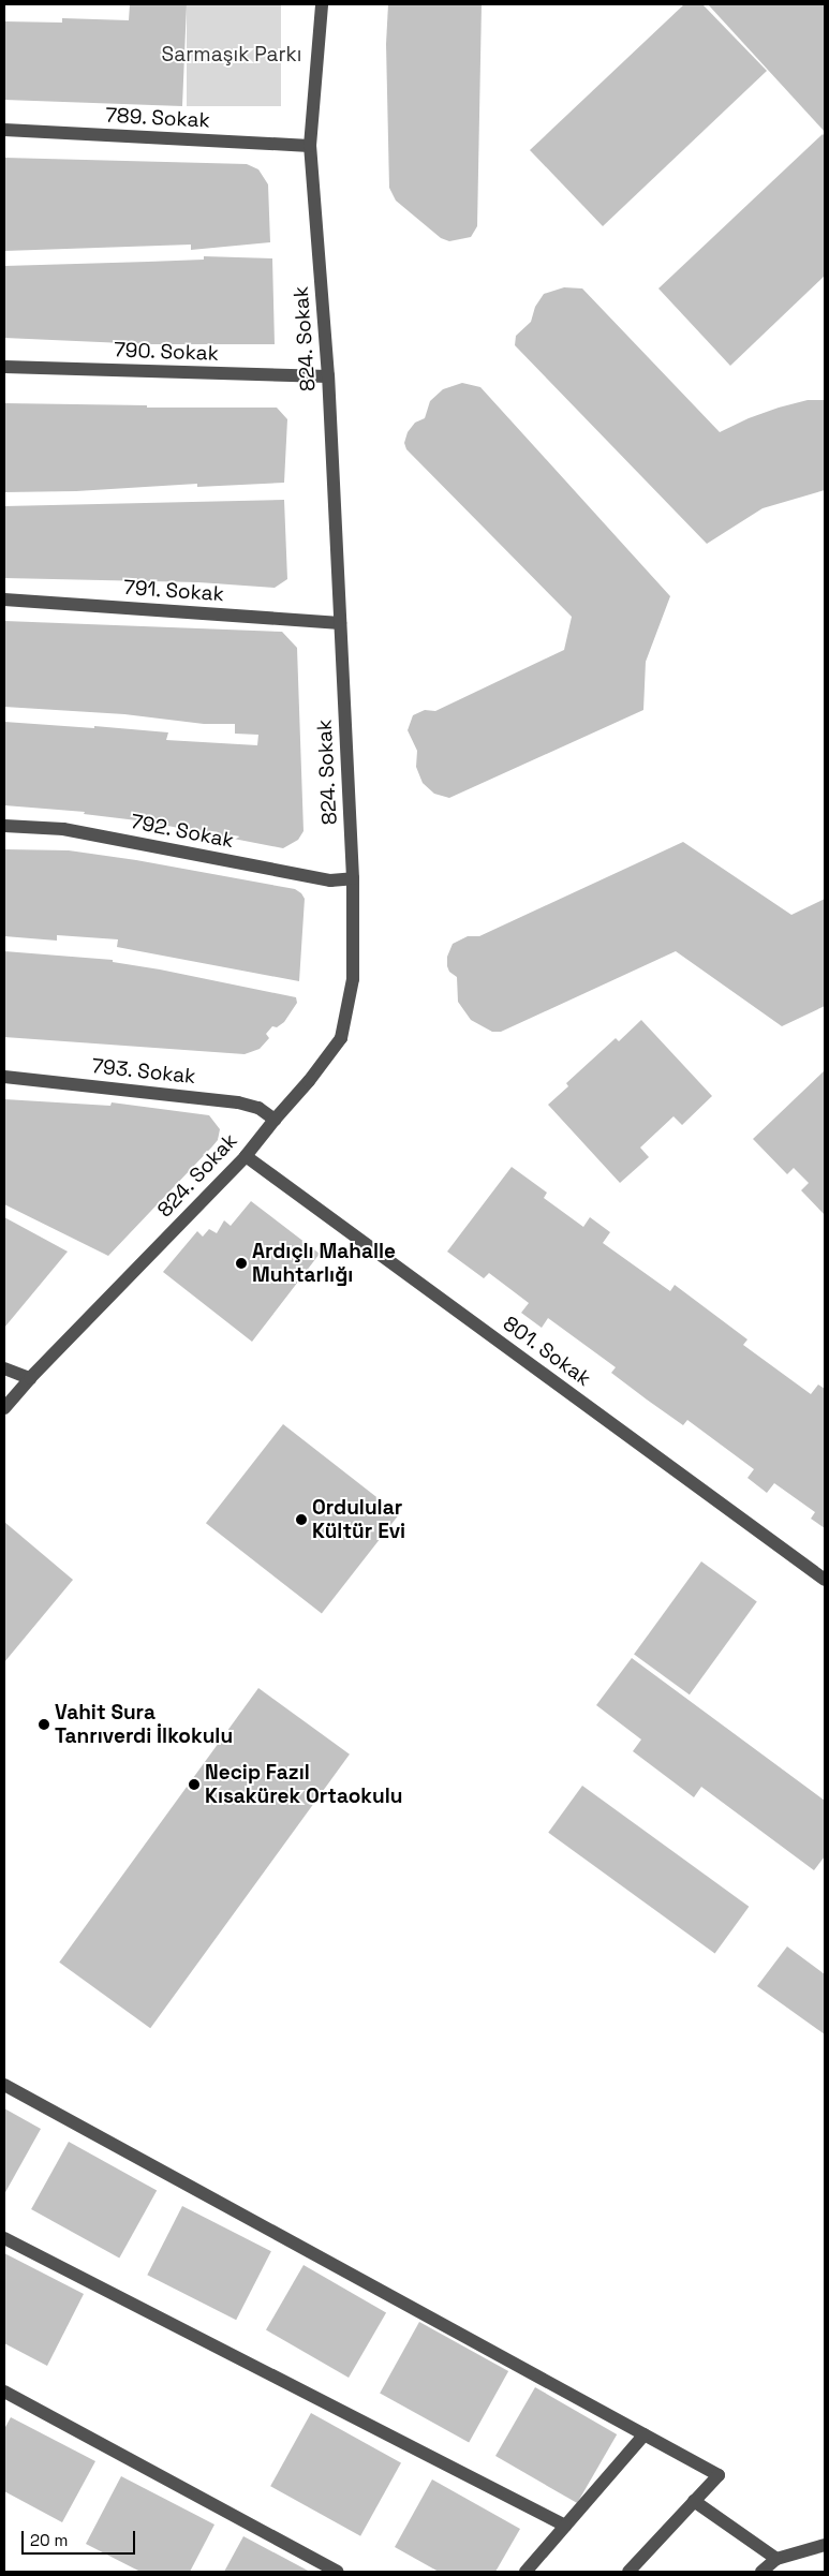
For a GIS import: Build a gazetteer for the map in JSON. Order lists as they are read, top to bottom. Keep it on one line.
{"streets":{"street":["789. Sokak","824. Sokak","790. Sokak","791. Sokak","792. Sokak","793. Sokak","801. Sokak"]},"crossings":[["789. Sokak","824. Sokak"],["824. Sokak","790. Sokak"],["824. Sokak","791. Sokak"],["824. Sokak","792. Sokak"],["824. Sokak","793. Sokak"],["824. Sokak","801. Sokak"]],"parks":["Sarmaşık Parkı"],"places":["Ardıçlı Mahalle Muhtarlığı","Ordulular Kültür Evi","Vahit Sura Tanrıverdi İlkokulu","Necip Fazıl Kısakürek Ortaokulu"],"scale_bar":"20 m"}
